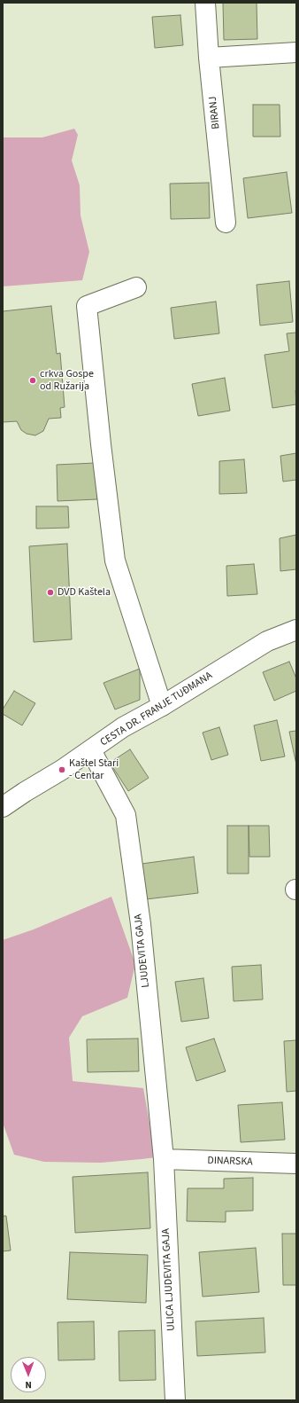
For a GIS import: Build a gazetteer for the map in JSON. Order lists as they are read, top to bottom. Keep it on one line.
{"streets":{"street":["BIRANJ","CESTA DR. FRANJE TUĐMANA","LJUDEVITA GAJA","DINARSKA","ULICA LJUDEVITA GAJA"]},"crossings":[["CESTA DR. FRANJE TUĐMANA","LJUDEVITA GAJA"],["LJUDEVITA GAJA","DINARSKA"],["LJUDEVITA GAJA","ULICA LJUDEVITA GAJA"],["DINARSKA","ULICA LJUDEVITA GAJA"]],"places":["crkva Gospe od Ružarija","DVD Kaštela","Kaštel Stari - Centar"],"north":"bottom"}
